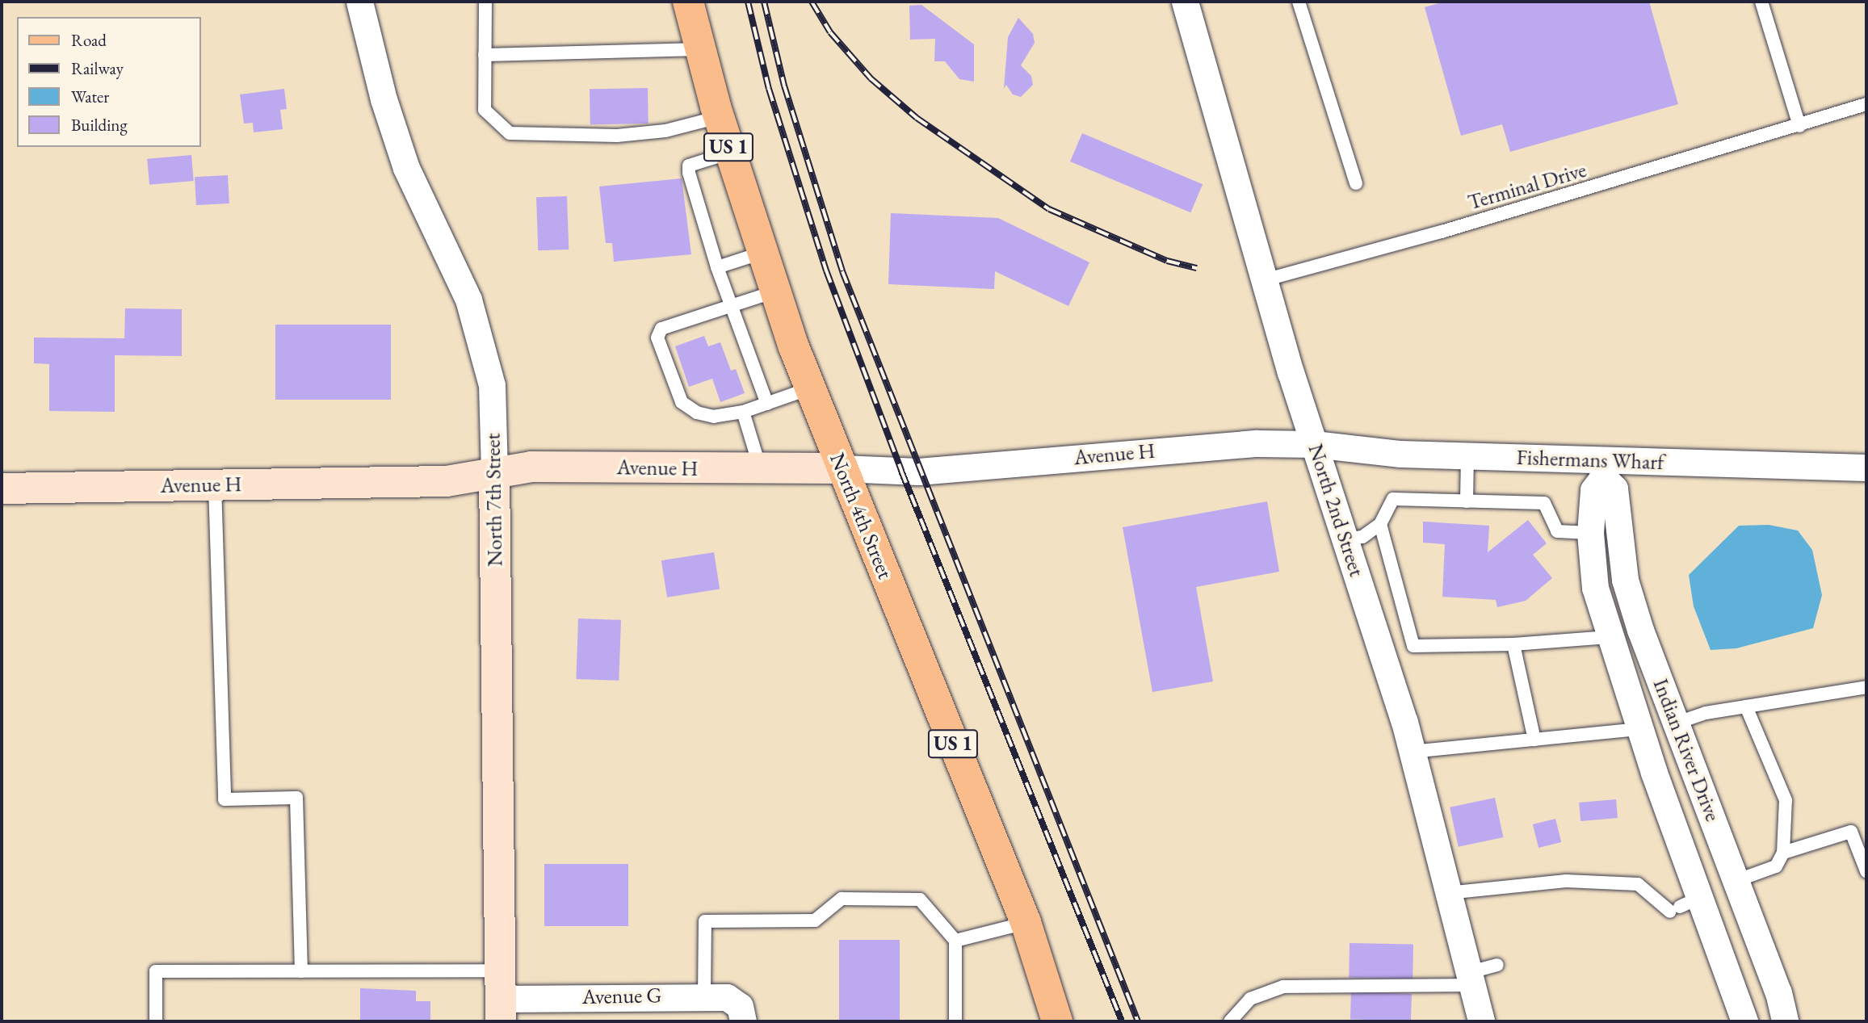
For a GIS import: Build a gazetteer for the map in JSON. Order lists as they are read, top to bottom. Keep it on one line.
{"streets":{"main road":["US 1","North 4th Street"],"street":["Avenue H","Fishermans Wharf","North 7th Street","North 2nd Street","Indian River Drive","Avenue G"],"lane":["Terminal Drive"]},"crossings":[["Terminal Drive","North 2nd Street"],["Avenue H","Fishermans Wharf"],["Avenue H","North 7th Street"],["Avenue H","North 2nd Street"],["Avenue H","North 4th Street"],["Fishermans Wharf","North 2nd Street"],["Fishermans Wharf","Indian River Drive"],["North 7th Street","Avenue G"]],"legend":["Road","Railway","Water","Building"]}
